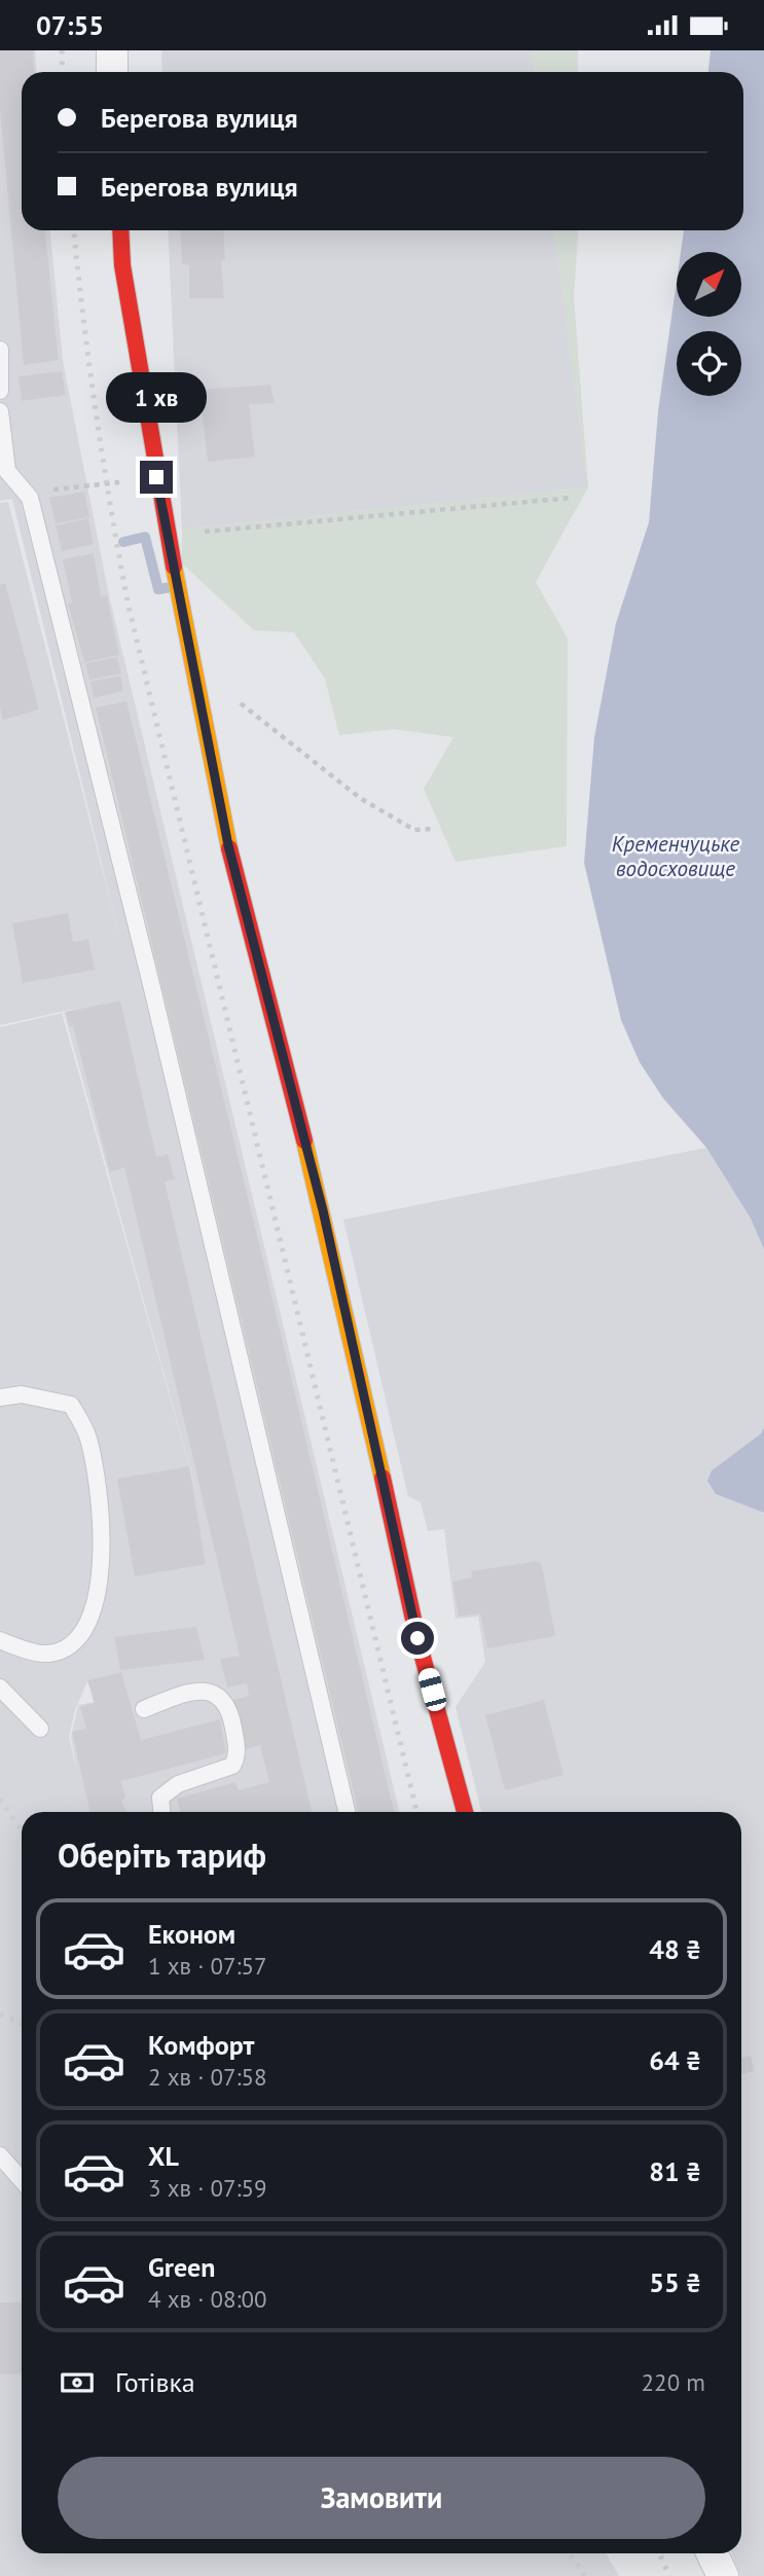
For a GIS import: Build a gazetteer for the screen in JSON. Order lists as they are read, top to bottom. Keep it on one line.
{"water":["Кременчуцьке водосховище"],"north":"top right","page":{"status":"07:55","banner":["Берегова вулиця","Берегова вулиця"],"bubble":"1 хв","heading":"Оберіть тариф","list":[{"name":"Економ","note":"1 хв · 07:57","value":"48 ₴"},{"name":"Комфорт","note":"2 хв · 07:58","value":"64 ₴"},{"name":"XL","note":"3 хв · 07:59","value":"81 ₴"},{"name":"Green","note":"4 хв · 08:00","value":"55 ₴"}],"pay":["Готівка","220 m"],"buttons":"Замовити"}}
